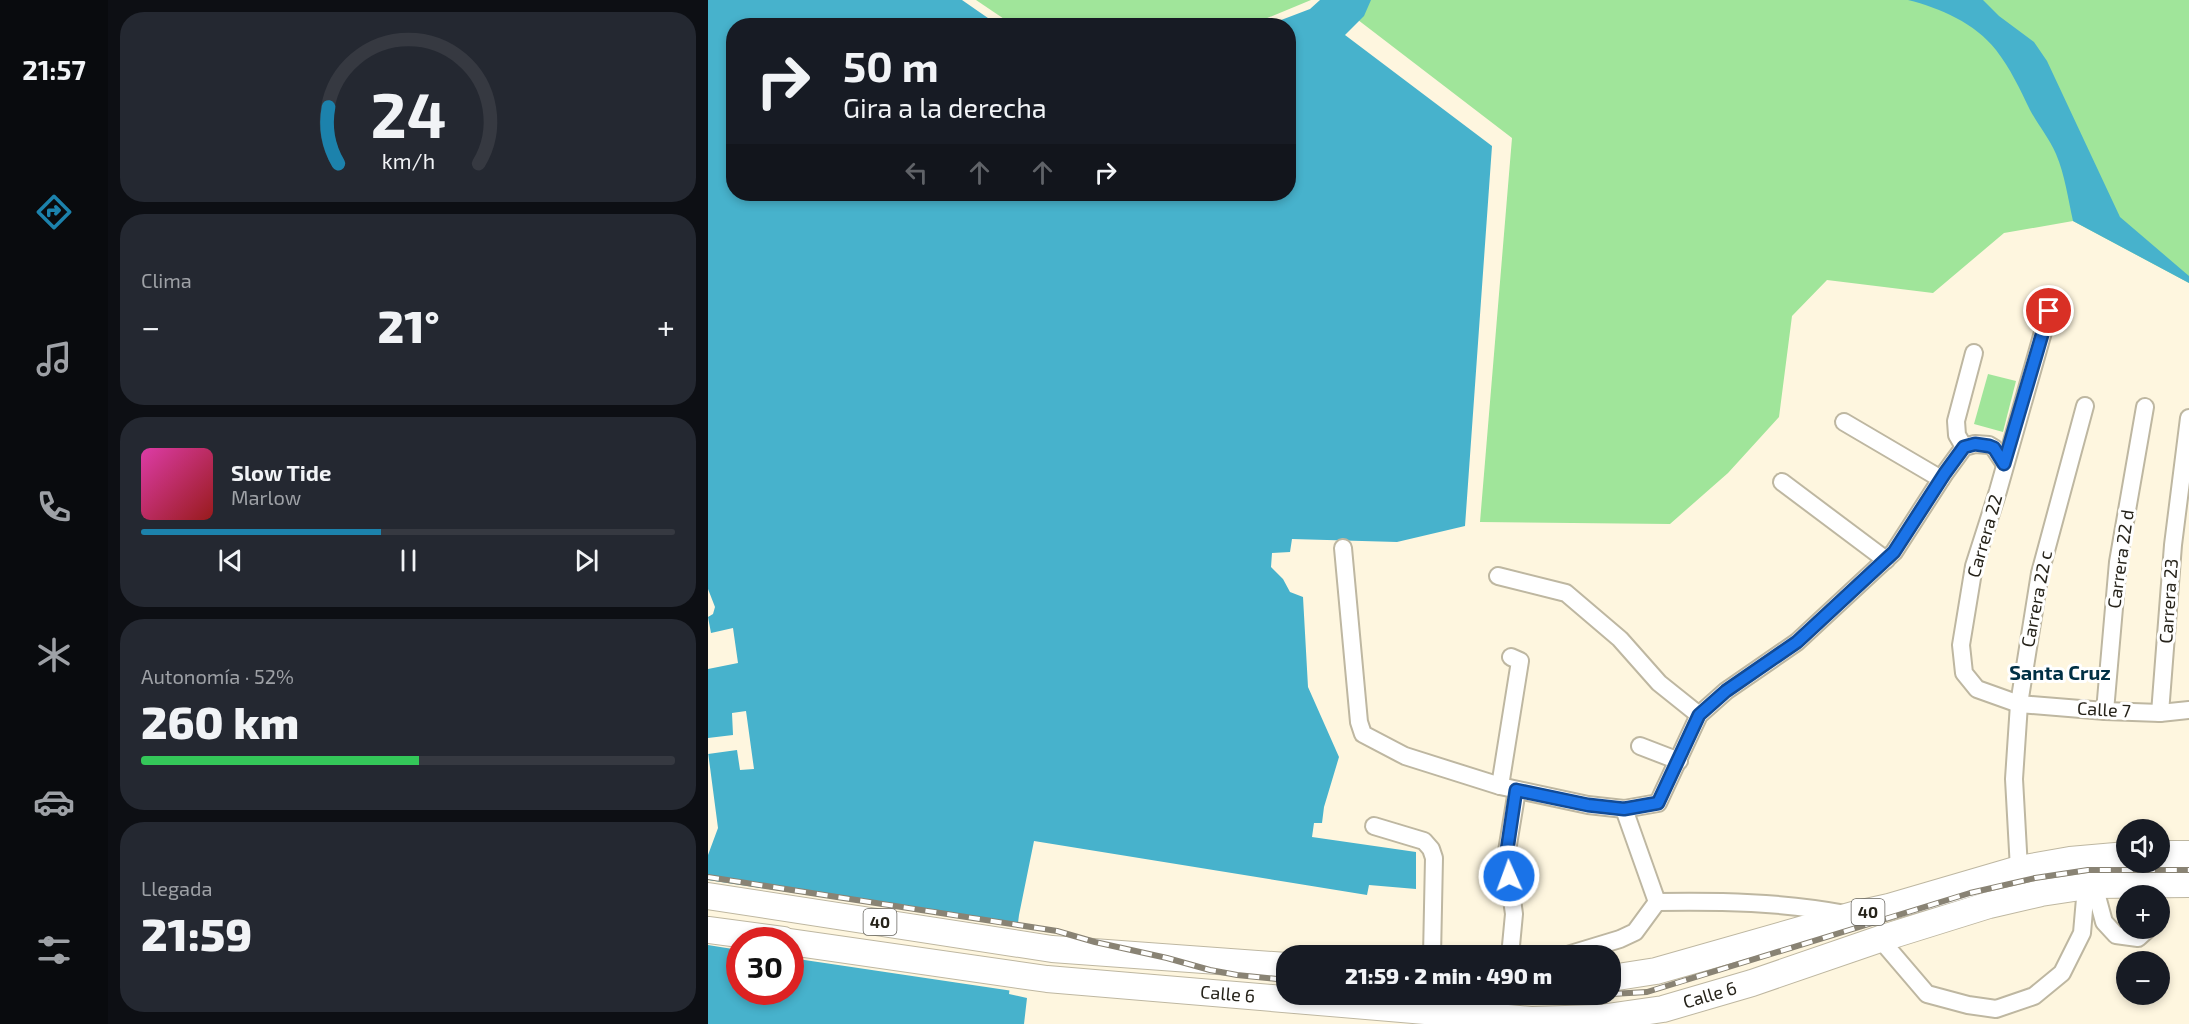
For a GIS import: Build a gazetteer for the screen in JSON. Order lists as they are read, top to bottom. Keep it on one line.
{"streets":{"highway":["40","Calle 6"],"street":["Carrera 22","Carrera 22 d","Carrera 22 c","Carrera 23","Calle 7"]},"crossings":[["Carrera 22","Carrera 22 c"],["Carrera 22","Calle 7"],["Carrera 22 d","Calle 7"],["Carrera 22 c","Calle 7"],["Carrera 22 c","Calle 6"],["Carrera 23","Calle 7"]],"districts":["Santa Cruz"],"page":{"tabs":"21:57","turn":["50 m","Gira a la derecha"],"tile":["Clima",["Autonomía · 52%","260 km"],["Llegada","21:59"]],"heat":["−","21°","+"],"song":["Slow Tide","Marlow"],"map_buttons":["+","−"],"limit":"30","trip":"21:59 · 2 min · 490 m","gauge":["24","km/h"]}}
